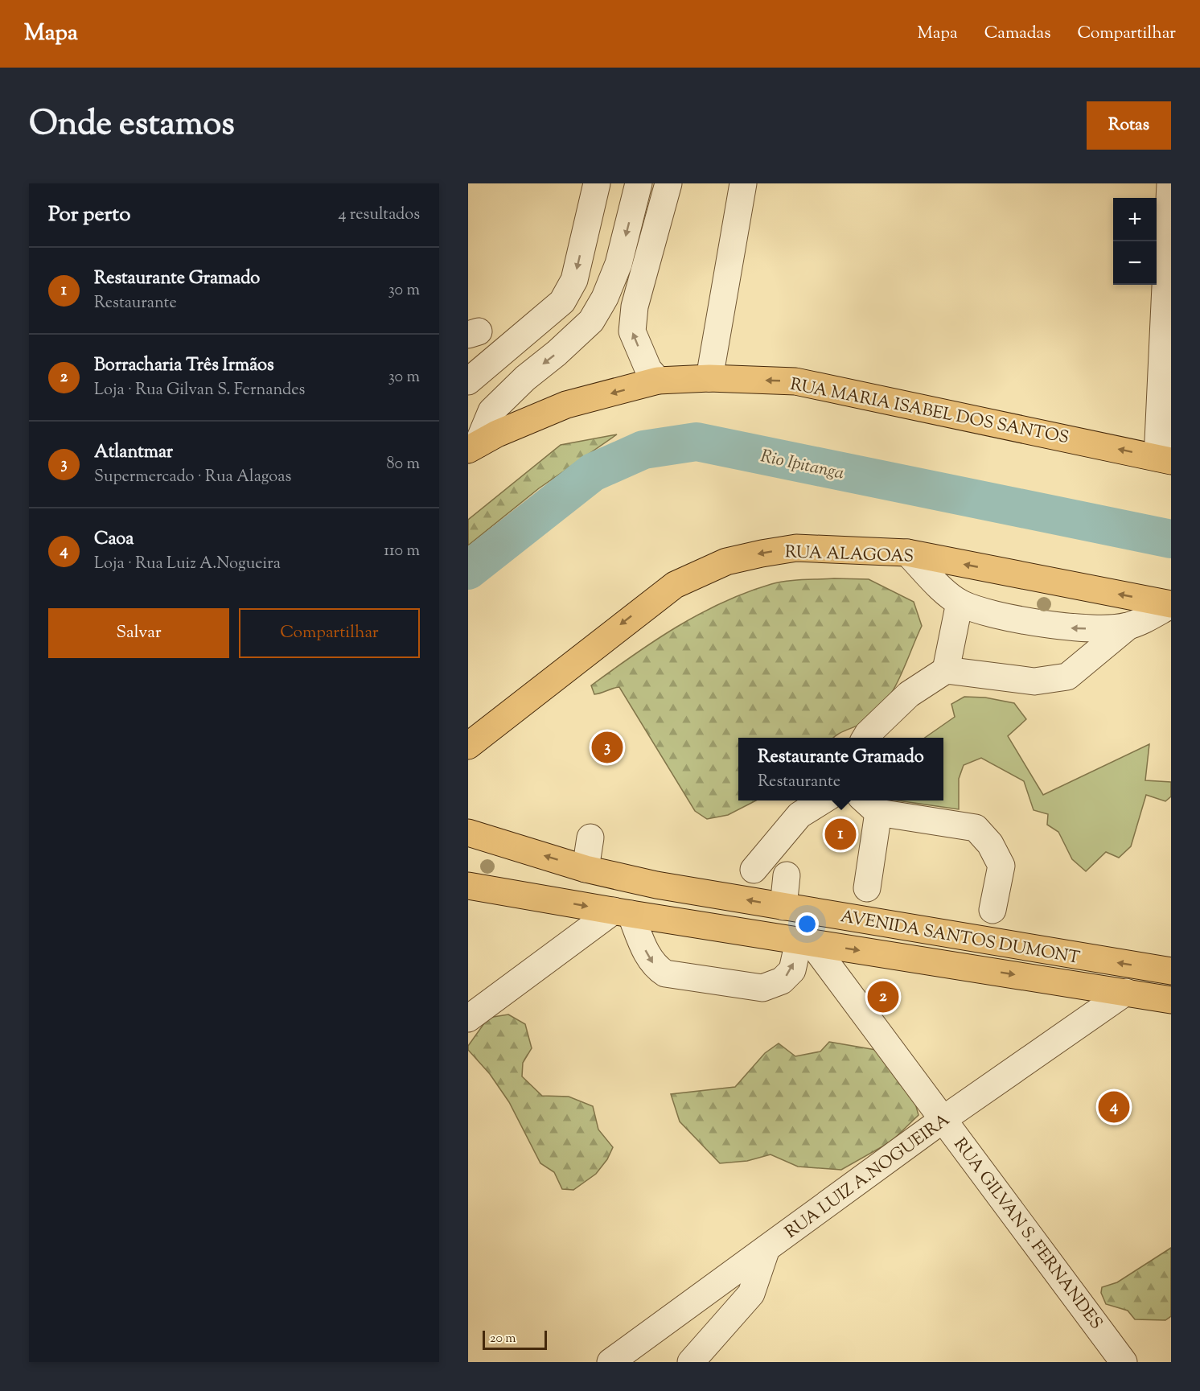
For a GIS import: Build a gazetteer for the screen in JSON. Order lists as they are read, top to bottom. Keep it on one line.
{"streets":{"main road":["RUA MARIA ISABEL DOS SANTOS","RUA ALAGOAS","AVENIDA SANTOS DUMONT"],"street":["RUA LUIZ A.NOGUEIRA","RUA GILVAN S. FERNANDES"]},"crossings":[["AVENIDA SANTOS DUMONT","RUA LUIZ A.NOGUEIRA"],["AVENIDA SANTOS DUMONT","RUA GILVAN S. FERNANDES"],["RUA LUIZ A.NOGUEIRA","RUA GILVAN S. FERNANDES"]],"one_way":["RUA MARIA ISABEL DOS SANTOS","RUA ALAGOAS"],"water":["Rio Ipitanga"],"scale_bar":"20 m","page":{"header":"Mapa","nav":["Mapa","Camadas","Compartilhar"],"title":"Onde estamos","buttons":["Rotas",["Salvar","Compartilhar"]],"heading":["Por perto","4 resultados"],"map_buttons":["+","−"],"list":[{"mark":"1","name":"Restaurante Gramado","note":"Restaurante","value":"30 m"},{"mark":"2","name":"Borracharia Três Irmãos","note":"Loja · Rua Gilvan S. Fernandes","value":"30 m"},{"mark":"3","name":"Atlantmar","note":"Supermercado · Rua Alagoas","value":"80 m"},{"mark":"4","name":"Caoa","note":"Loja · Rua Luiz A.Nogueira","value":"110 m"}],"pins":["3","1","2","4"],"popup":["Restaurante Gramado","Restaurante"],"scale":"20 m"}}
